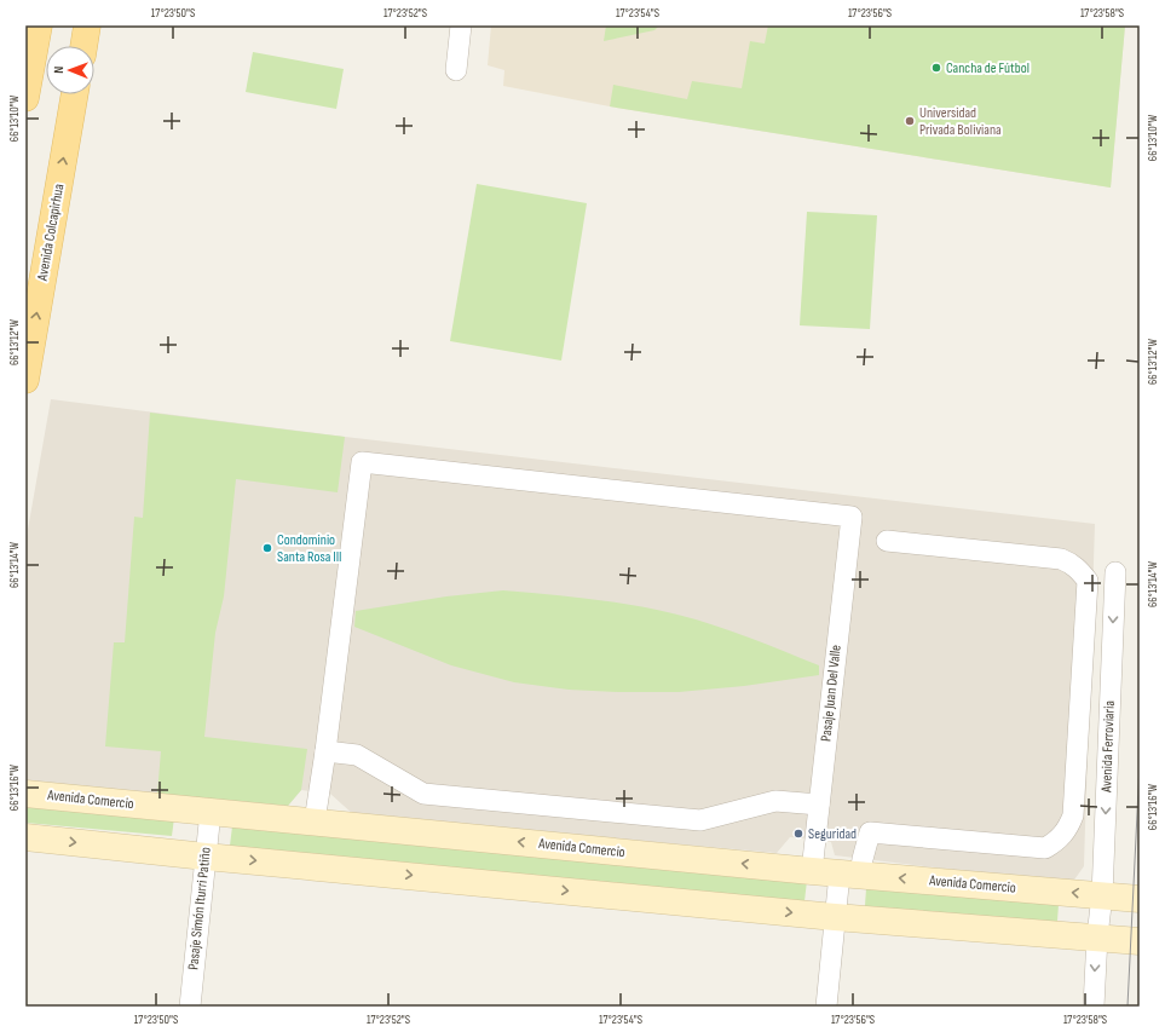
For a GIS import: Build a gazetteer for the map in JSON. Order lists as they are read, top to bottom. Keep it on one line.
{"streets":{"main road":["Avenida Colcapirhua"],"street":["Pasaje Juan Del Valle","Avenida Ferroviaria","Avenida Comercio","Pasaje Simón Iturri Patiño"]},"crossings":[["Pasaje Juan Del Valle","Avenida Comercio"],["Avenida Ferroviaria","Avenida Comercio"],["Avenida Comercio","Pasaje Simón Iturri Patiño"]],"one_way":["Avenida Colcapirhua","Avenida Ferroviaria"],"places":["Cancha de Fútbol","Universidad Privada Boliviana","Condominio Santa Rosa III","Seguridad"],"north":"left","coordinates":["17°23'50\"S","17°23'52\"S","17°23'54\"S","17°23'56\"S","17°23'58\"S","66°13'10\"W","66°13'12\"W","66°13'14\"W","66°13'16\"W"]}
